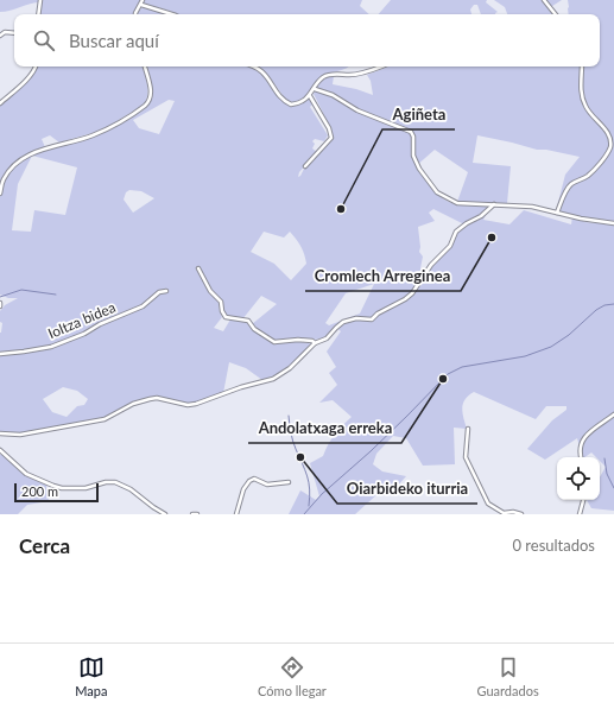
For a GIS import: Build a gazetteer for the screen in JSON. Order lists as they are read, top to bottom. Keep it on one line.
{"streets":{"street":["Ioltza bidea"]},"places":["Agiñeta","Cromlech Arreginea","Andolatxaga erreka","Oiarbideko iturria"],"scale_bar":"200 m","page":{"search":"Buscar aquí","scale":"200 m","heading":["Cerca","0 resultados"],"nav":["Mapa","Cómo llegar","Guardados"]}}
